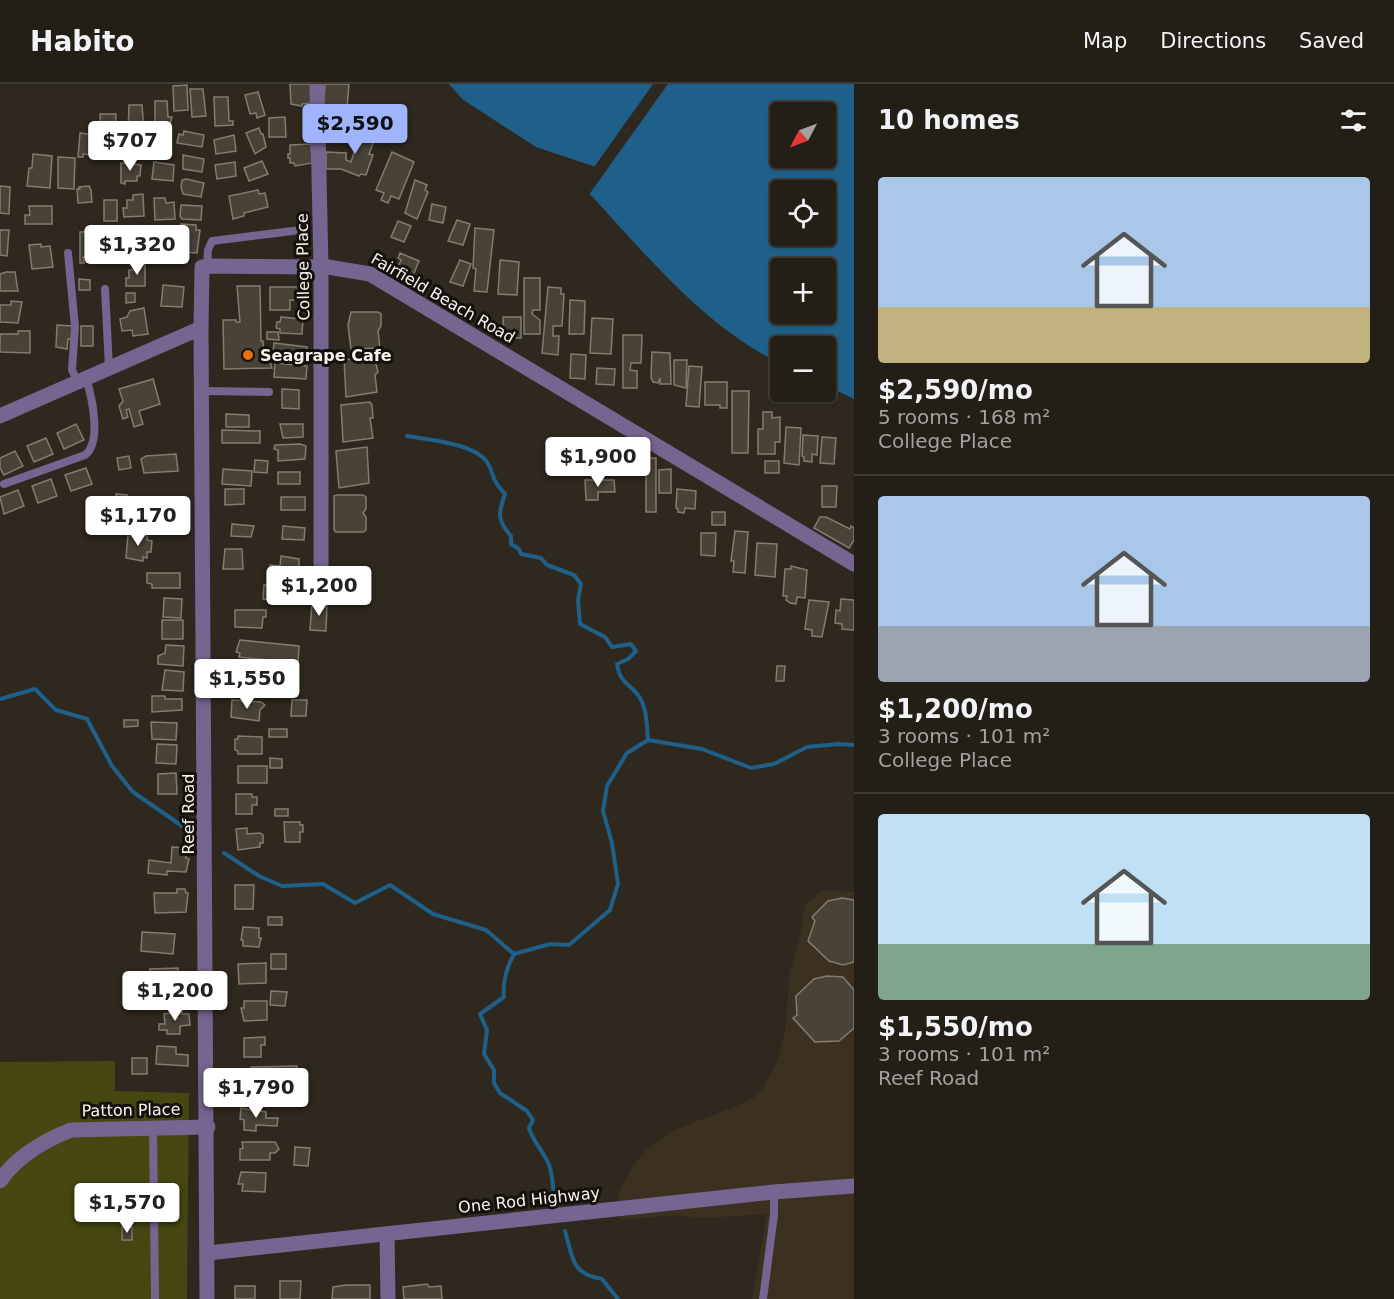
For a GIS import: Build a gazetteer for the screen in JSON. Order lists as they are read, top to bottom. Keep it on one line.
{"streets":{"street":["College Place","Fairfield Beach Road","Reef Road","Patton Place","One Rod Highway"]},"crossings":[["College Place","Fairfield Beach Road"],["Reef Road","Patton Place"],["Reef Road","One Rod Highway"]],"places":["Seagrape Cafe"],"north":"bottom left","page":{"header":"Habito","nav":["Map","Directions","Saved"],"heading":"10 homes","map_buttons":["+","−"],"price":["$2,590","$707","$1,320","$1,900","$1,170","$1,200","$1,550","$1,200","$1,790","$1,570"],"list":[{"name":"$2,590/mo","note":"5 rooms · 168 m² · College Place"},{"name":"$1,200/mo","note":"3 rooms · 101 m² · College Place"},{"name":"$1,550/mo","note":"3 rooms · 101 m² · Reef Road"}]}}
